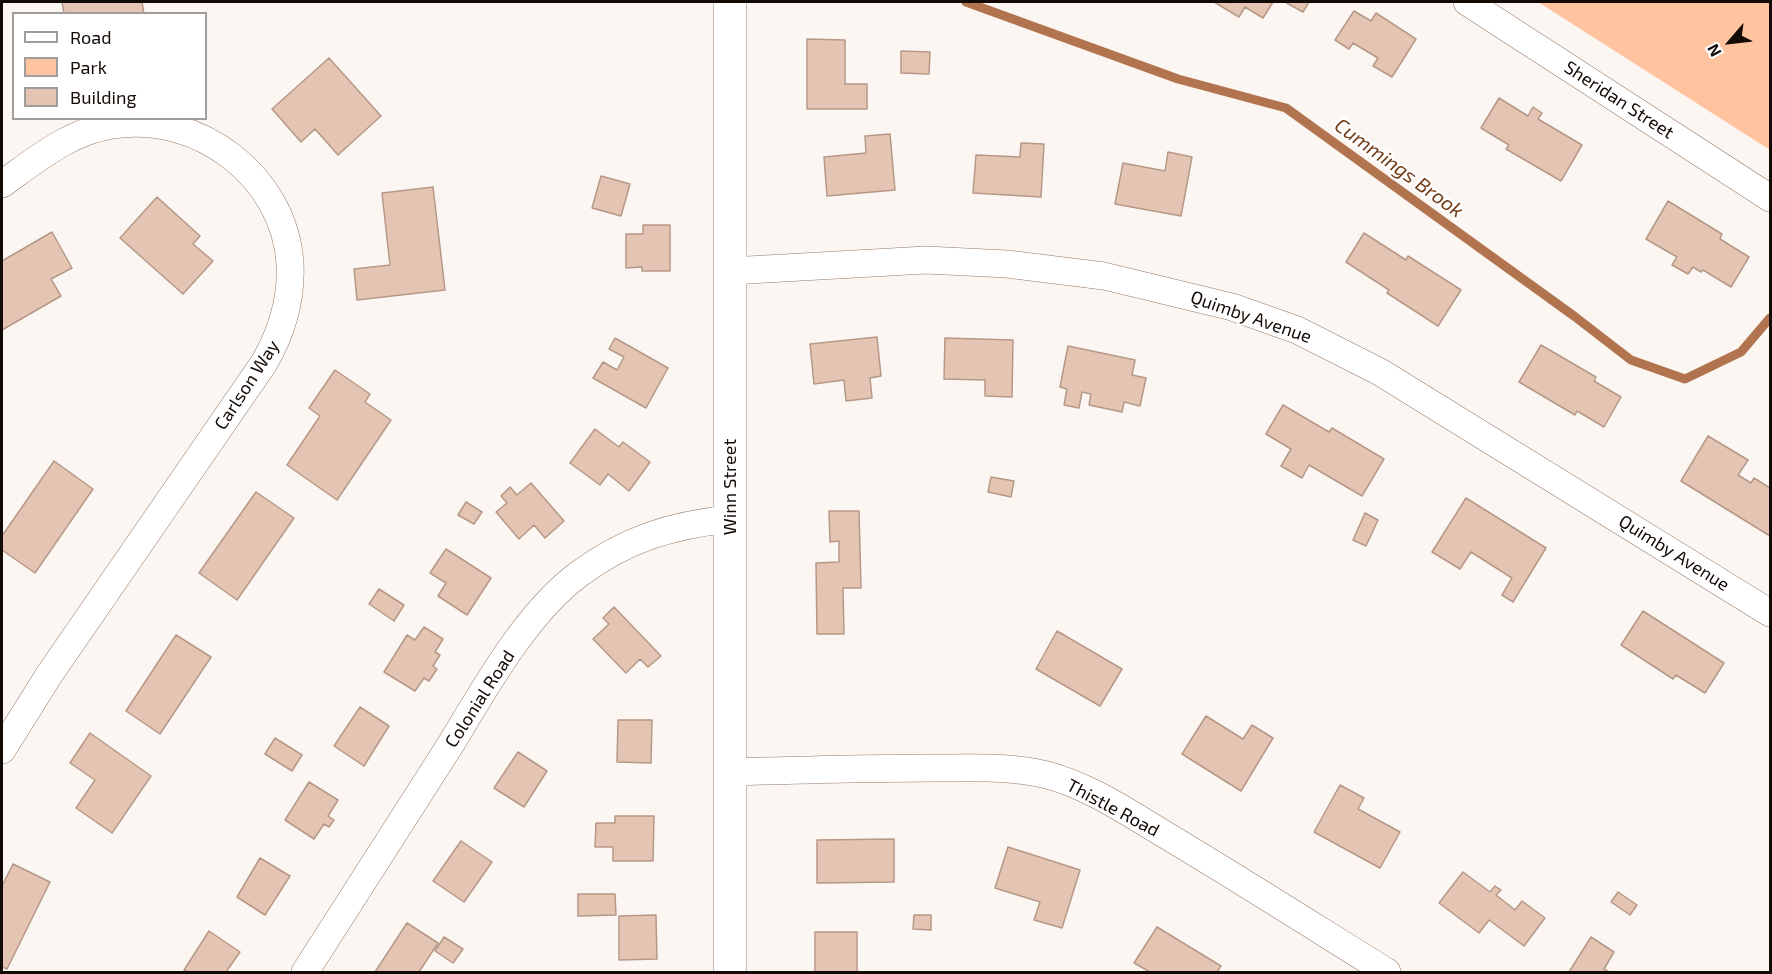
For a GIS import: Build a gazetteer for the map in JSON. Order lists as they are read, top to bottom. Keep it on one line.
{"streets":{"main road":["Winn Street"],"street":["Sheridan Street","Quimby Avenue","Carlson Way","Colonial Road","Thistle Road"]},"crossings":[["Quimby Avenue","Winn Street"],["Winn Street","Colonial Road"],["Winn Street","Thistle Road"]],"water":["Cummings Brook"],"legend":["Road","Park","Building"],"north":"bottom left"}
